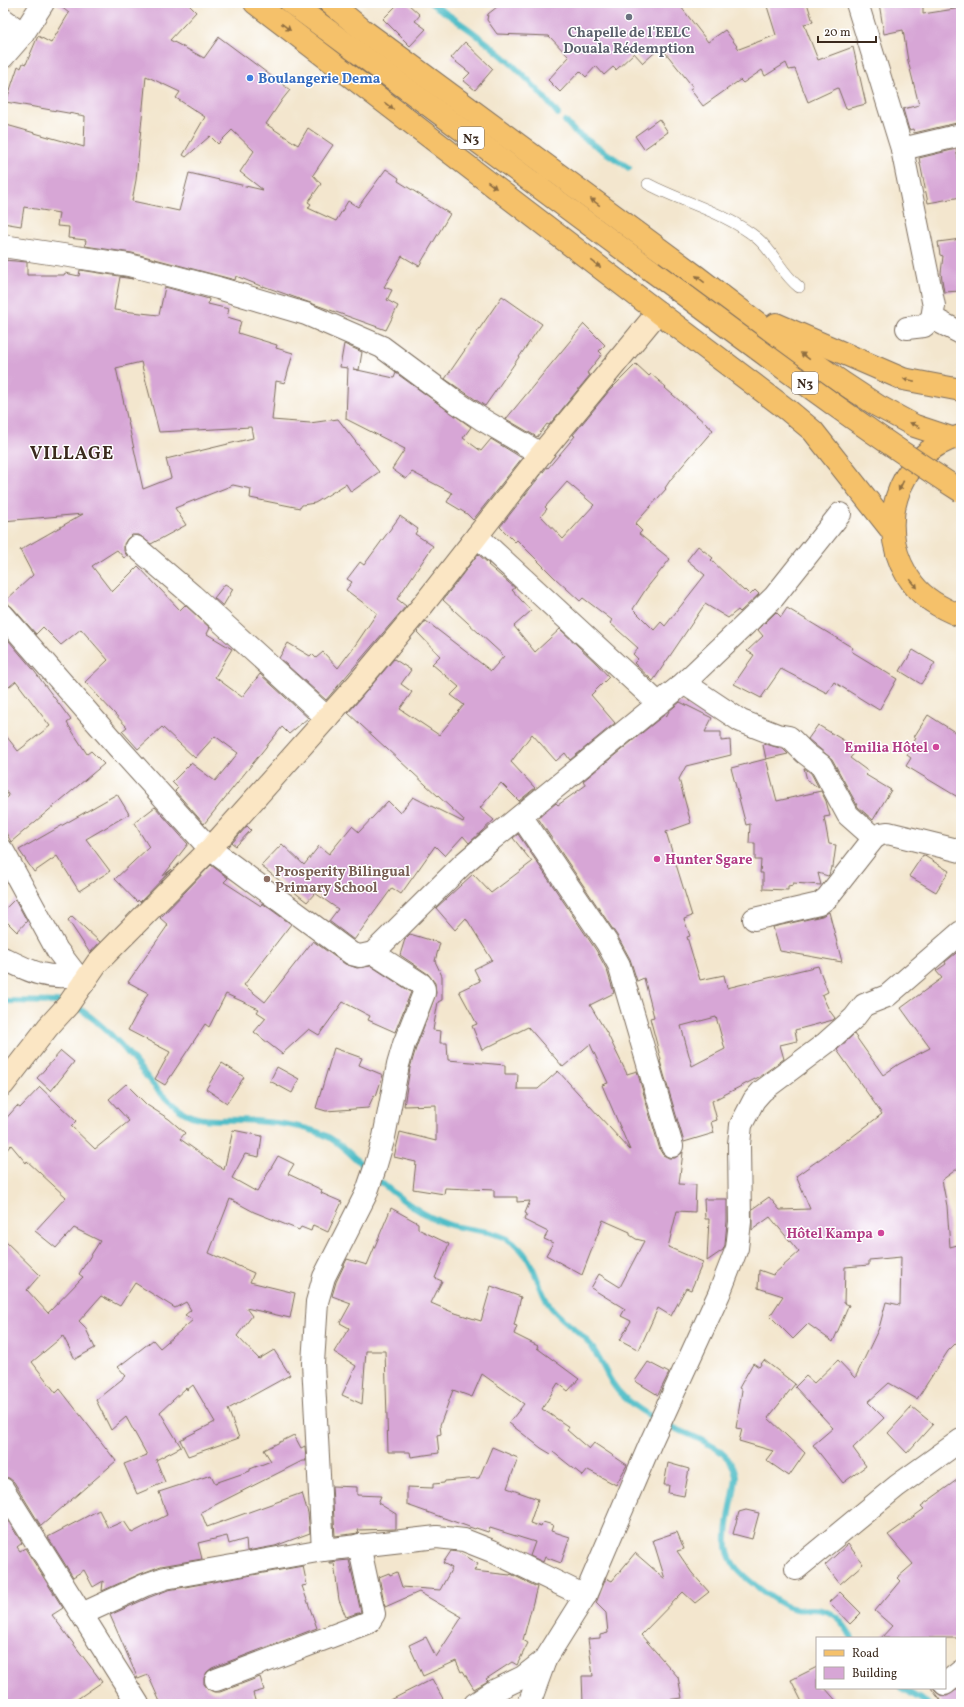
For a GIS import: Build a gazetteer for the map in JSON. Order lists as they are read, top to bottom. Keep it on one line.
{"streets":{"main road":["N3"]},"districts":["VILLAGE"],"places":["Chapelle de l'EELC Douala Rédemption","Boulangerie Dema","Emilia Hôtel","Hunter Sgare","Prosperity Bilingual Primary School","Hôtel Kampa"],"legend":["Road","Building"],"scale_bar":"20 m"}
